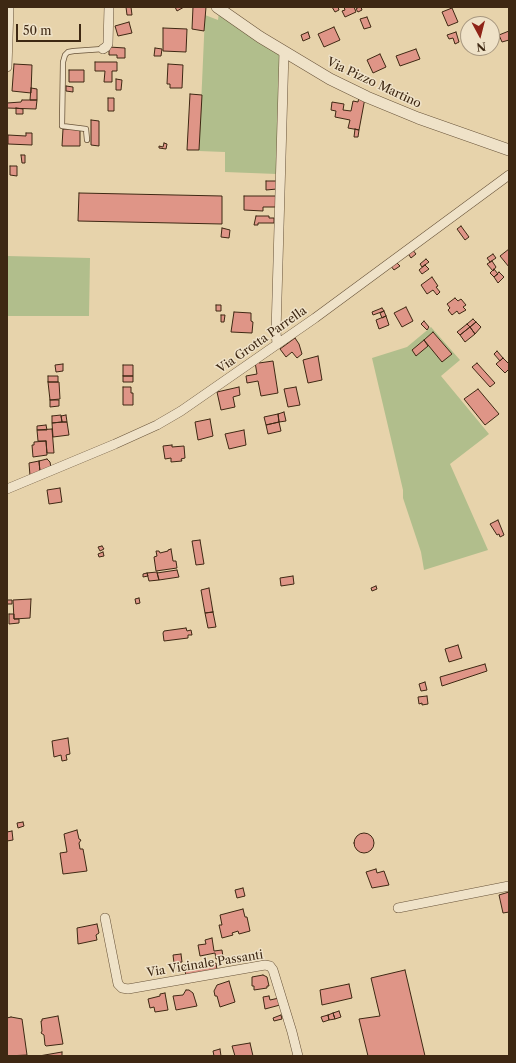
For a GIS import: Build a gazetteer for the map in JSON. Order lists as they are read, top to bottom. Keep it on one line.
{"streets":{"street":["Via Pizzo Martino","Via Grotta Parrella","Via Vicinale Passanti"]},"scale_bar":"50 m","north":"bottom"}
